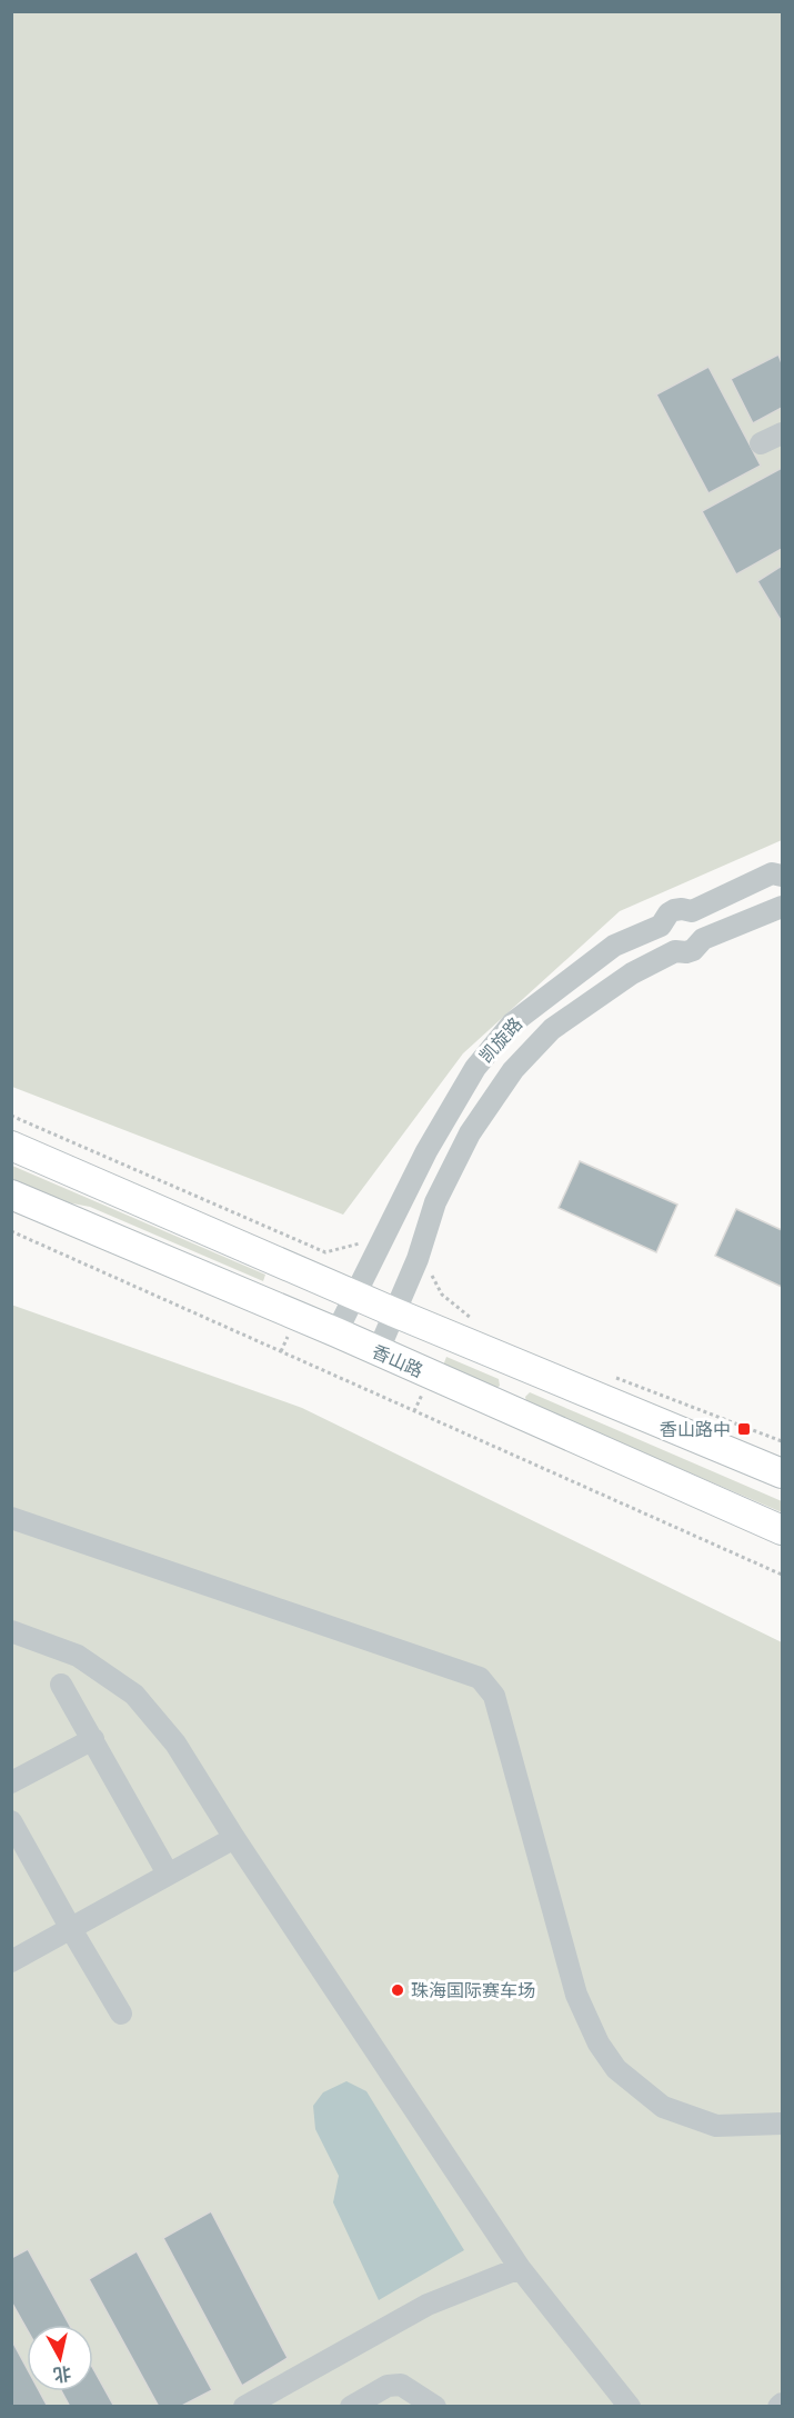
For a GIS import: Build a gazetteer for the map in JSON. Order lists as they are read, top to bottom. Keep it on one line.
{"streets":{"main road":["香山路"],"street":["凯旋路"]},"crossings":[["凯旋路","香山路"]],"places":{"transit":["香山路中"],"other":["珠海国际赛车场"]},"north":"bottom"}
